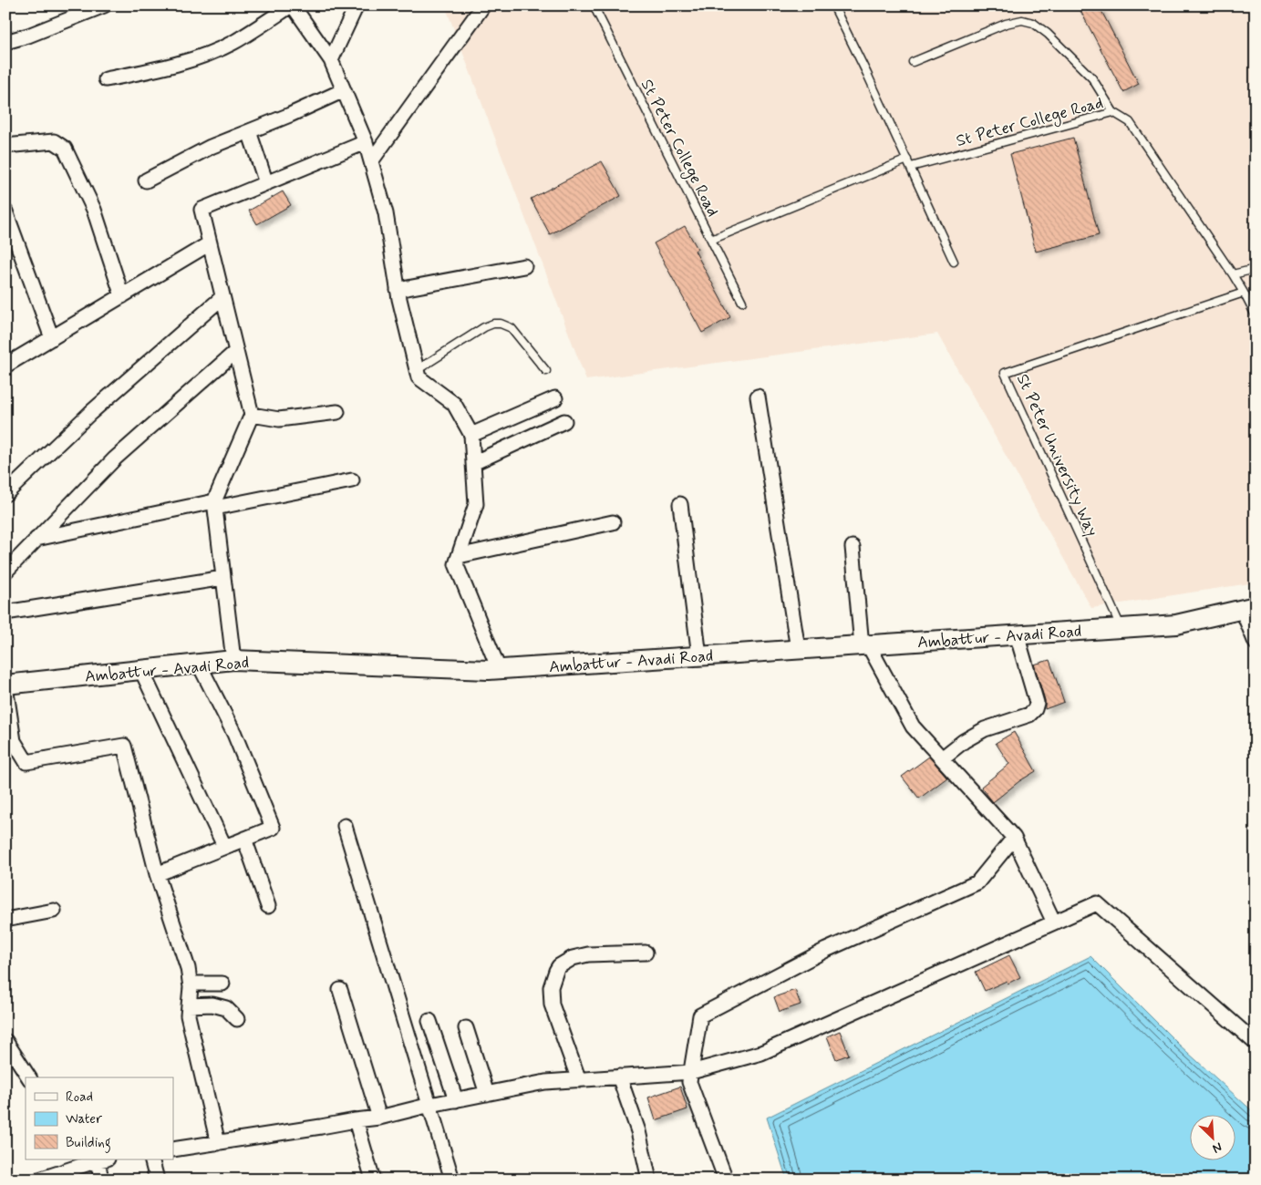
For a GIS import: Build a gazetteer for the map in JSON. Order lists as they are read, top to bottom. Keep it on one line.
{"streets":{"street":["Ambattur - Avadi Road"],"lane":["St Peter College Road","St Peter University Way"]},"crossings":[["St Peter College Road","St Peter University Way"],["St Peter University Way","Ambattur - Avadi Road"]],"legend":["Road","Water","Building"],"north":"bottom right"}
